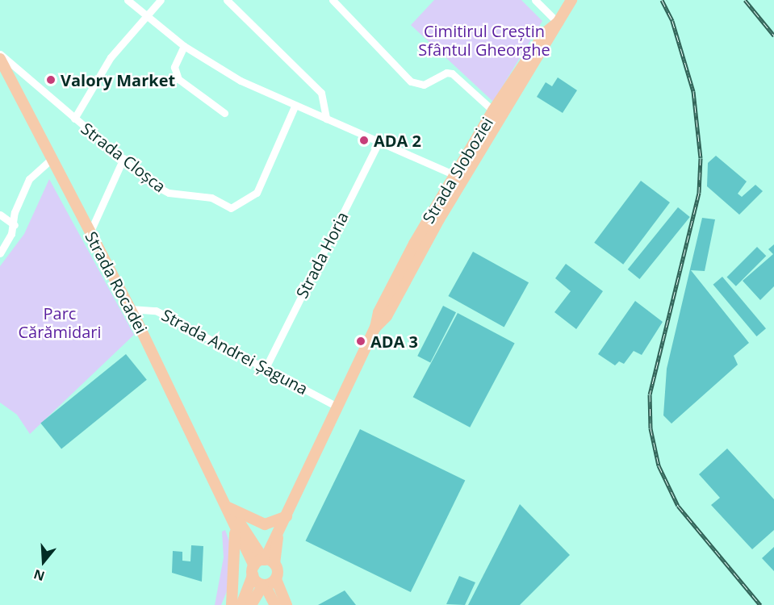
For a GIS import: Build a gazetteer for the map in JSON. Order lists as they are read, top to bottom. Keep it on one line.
{"streets":{"main road":["Strada Sloboziei","Strada Rocadei"],"street":["Strada Cloșca","Strada Horia","Strada Andrei Șaguna"]},"crossings":[["Strada Sloboziei","Strada Rocadei"],["Strada Sloboziei","Strada Andrei Șaguna"],["Strada Horia","Strada Andrei Șaguna"],["Strada Rocadei","Strada Andrei Șaguna"]],"parks":["Cimitirul Creștin Sfântul Gheorghe","Parc Cărămidari"],"places":["Valory Market","ADA 2","ADA 3"],"north":"bottom"}
